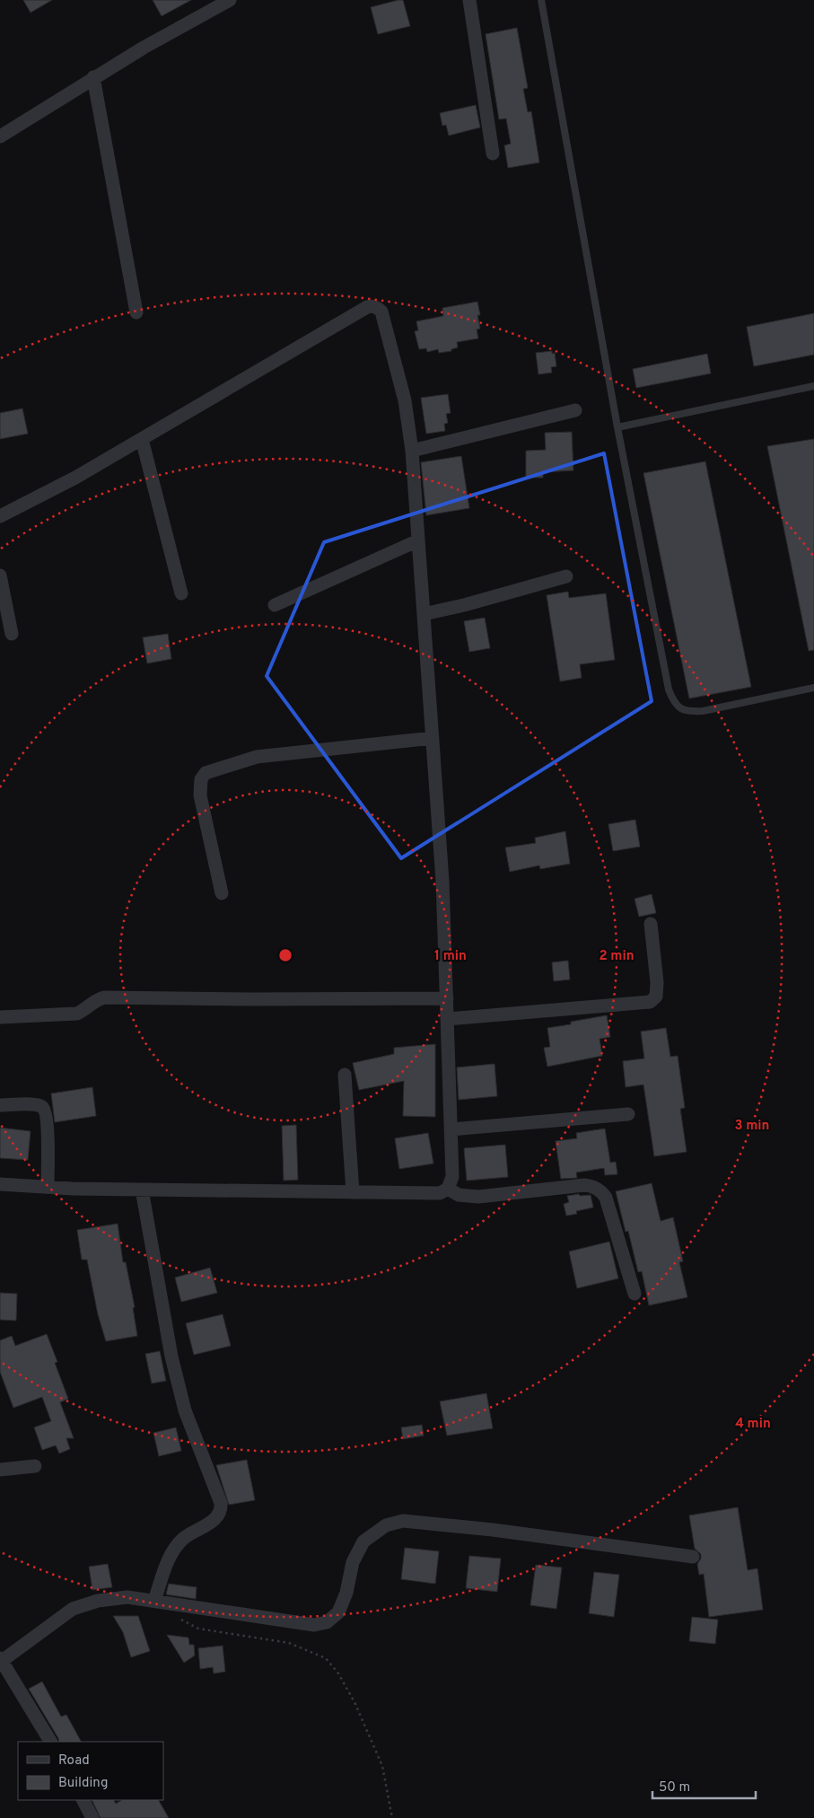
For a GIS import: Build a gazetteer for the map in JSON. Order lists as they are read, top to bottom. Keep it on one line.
{"legend":["Road","Building"],"scale_bar":"50 m","rings":["1 min","2 min","3 min","4 min"]}
